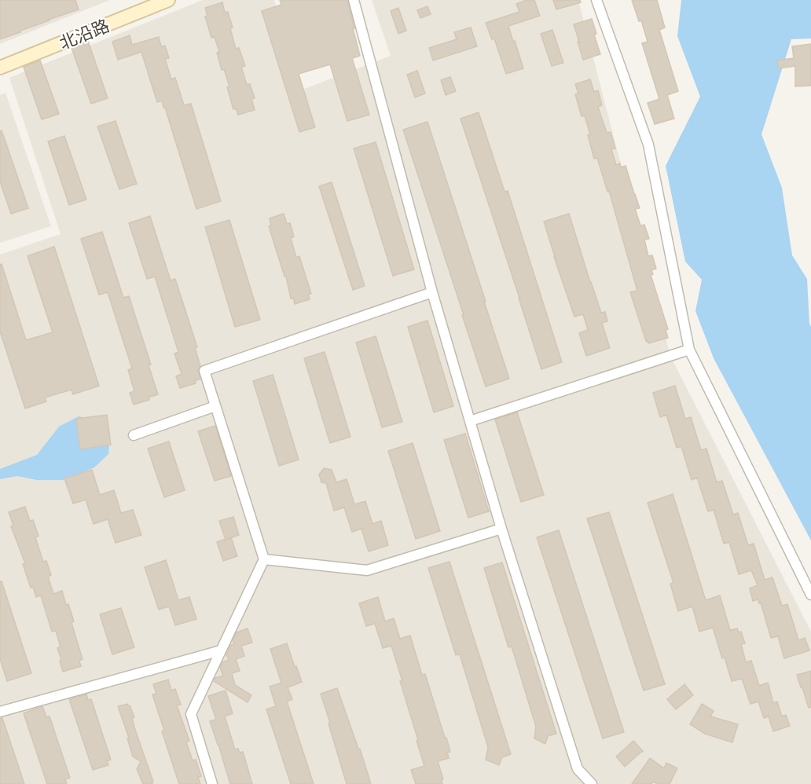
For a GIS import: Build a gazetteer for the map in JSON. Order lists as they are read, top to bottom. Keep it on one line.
{"streets":{"main road":["北沿路"]}}
